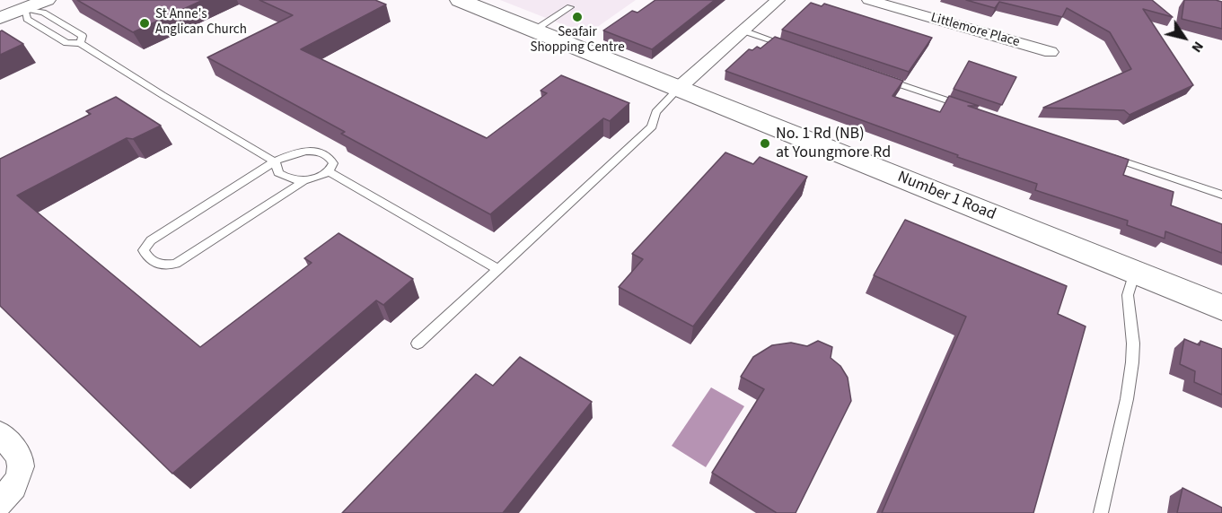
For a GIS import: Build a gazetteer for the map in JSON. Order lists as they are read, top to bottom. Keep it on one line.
{"streets":{"main road":["Number 1 Road"],"street":["Littlemore Place"]},"places":["Seafair Shopping Centre","St Anne's Anglican Church","No. 1 Rd (NB) at Youngmore Rd"],"north":"bottom right"}
